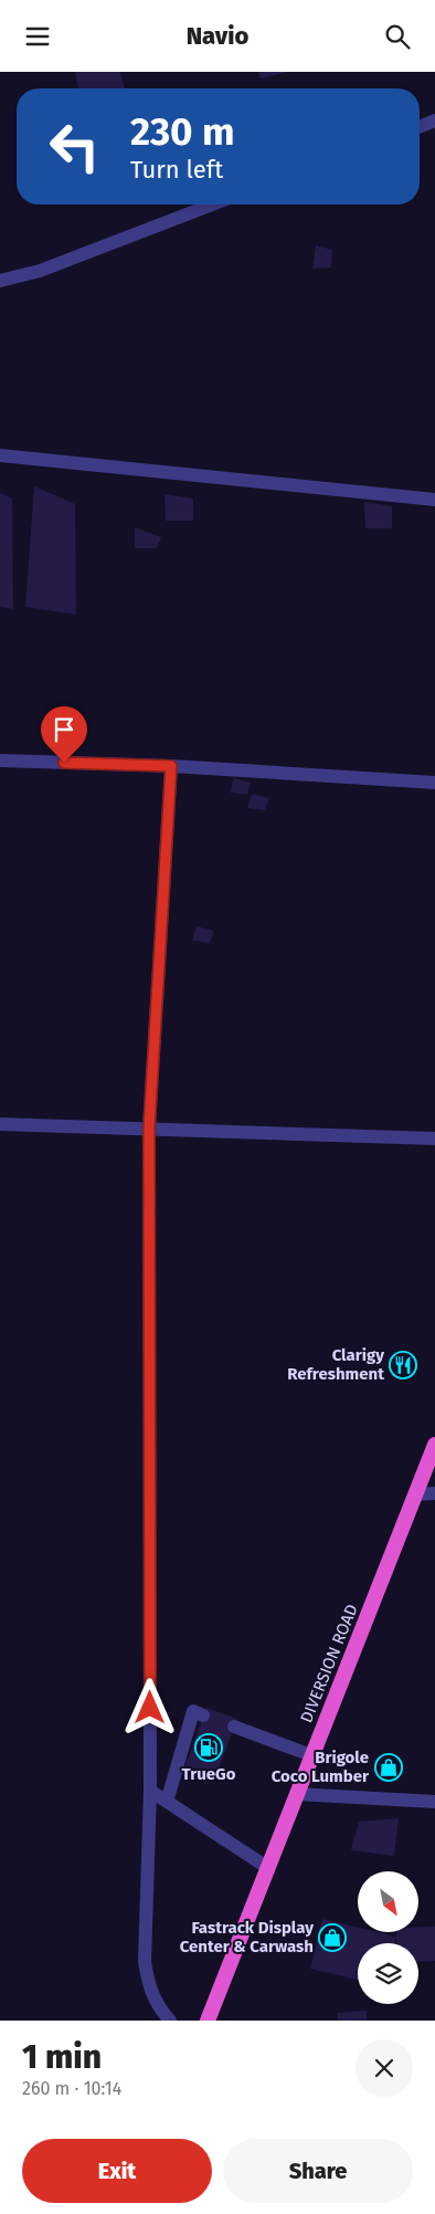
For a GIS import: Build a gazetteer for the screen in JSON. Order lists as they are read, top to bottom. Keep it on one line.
{"streets":{"highway":["DIVERSION ROAD"]},"places":{"restaurant":["Clarigy Refreshment"],"fuel station":["TrueGo"],"shop":["Brigole Coco Lumber","Fastrack Display Center & Carwash"]},"north":"bottom right","page":{"header":"Navio","turn":["230 m","Turn left"],"heading":["1 min","260 m · 10:14"],"buttons":["Exit","Share"]}}
